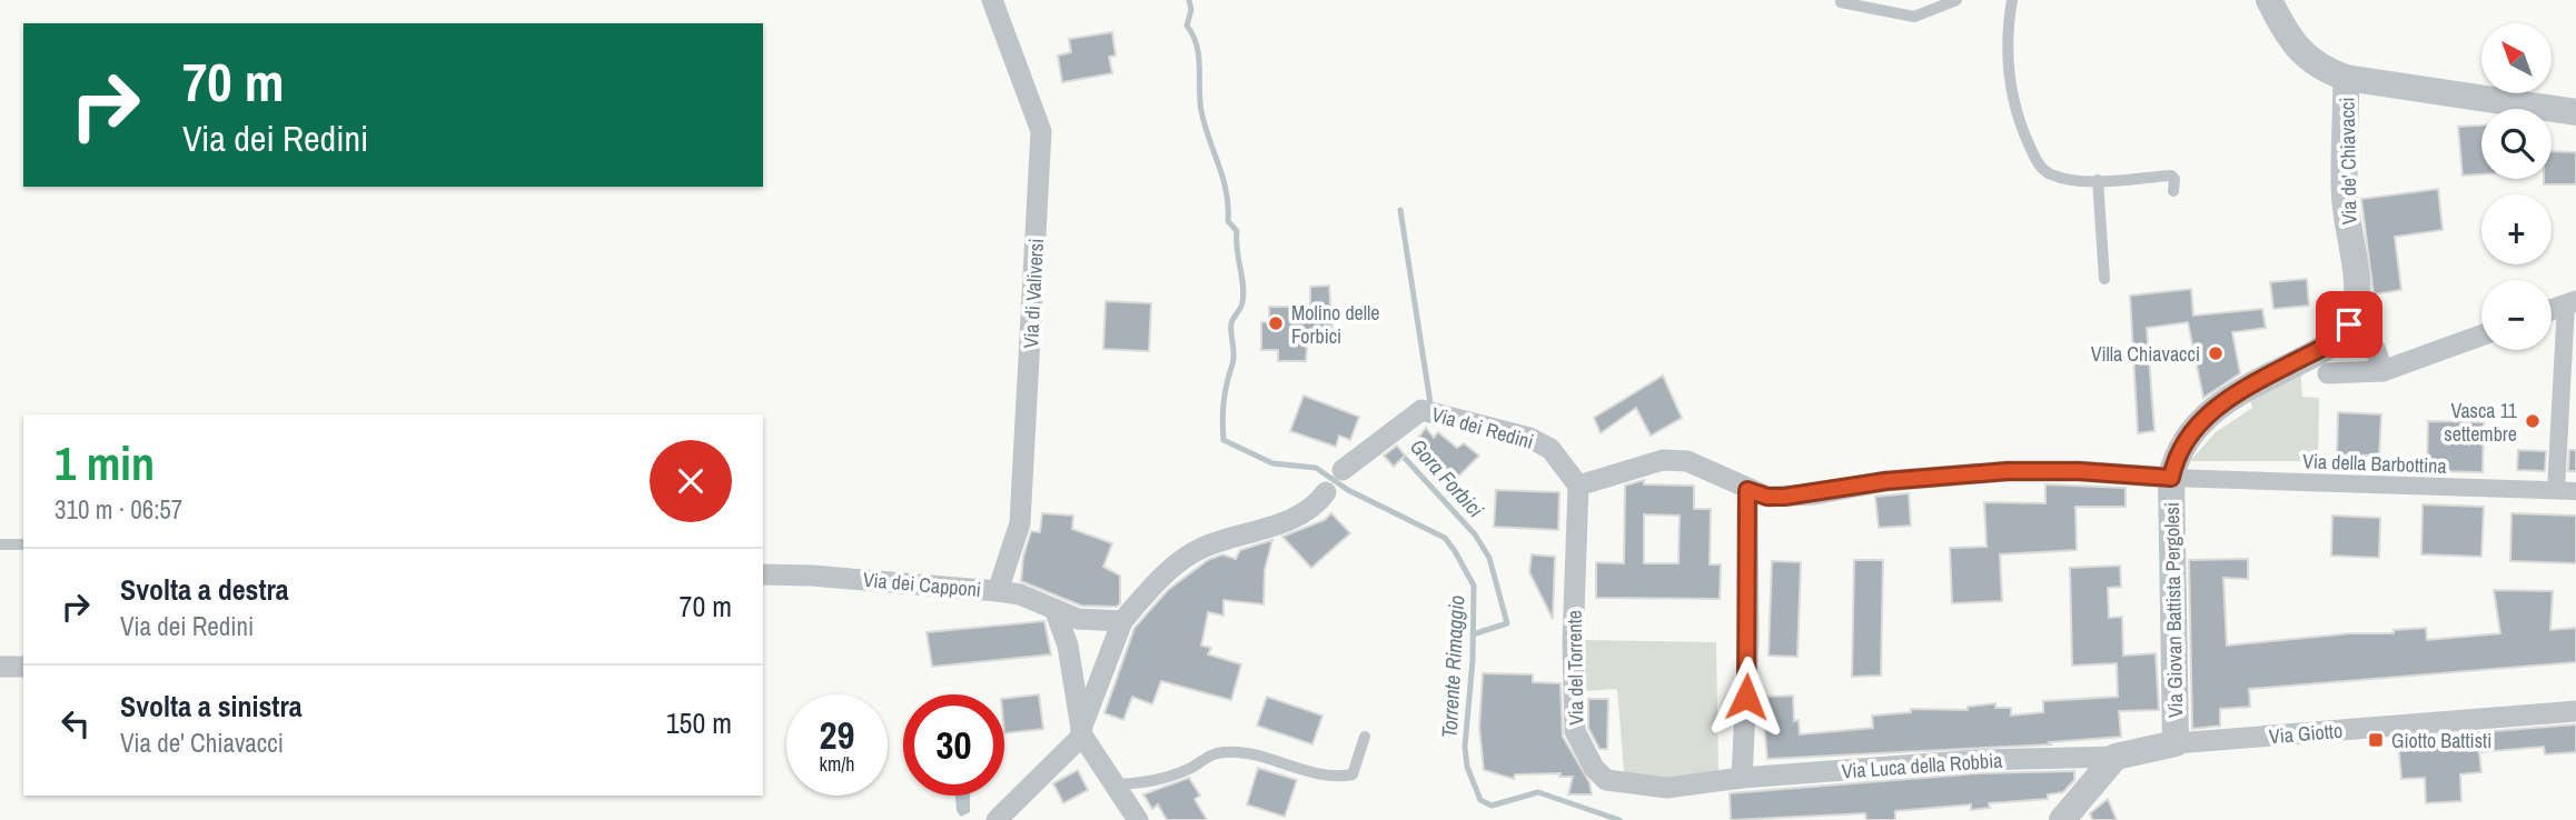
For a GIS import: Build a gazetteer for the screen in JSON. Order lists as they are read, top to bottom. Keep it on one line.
{"streets":{"street":["Via de' Chiavacci","Via di Valiversi","Via dei Redini","Via della Barbottina","Via dei Capponi","Via Giovan Battista Pergolesi","Via del Torrente","Via Giotto","Via Luca della Robbia"]},"crossings":[["Via di Valiversi","Via dei Capponi"],["Via dei Redini","Via del Torrente"],["Via della Barbottina","Via Giovan Battista Pergolesi"],["Via Giovan Battista Pergolesi","Via Giotto"],["Via Giovan Battista Pergolesi","Via Luca della Robbia"],["Via del Torrente","Via Luca della Robbia"],["Via Giotto","Via Luca della Robbia"]],"water":["Gora Forbici","Torrente Rimaggio"],"places":{"other":["Molino delle Forbici","Villa Chiavacci","Vasca 11 settembre"],"transit":["Giotto Battisti"]},"north":"top left","page":{"map_buttons":["+","−"],"turn":["70 m","Via dei Redini"],"heading":["1 min","310 m · 06:57"],"list":[{"name":"Svolta a destra","note":"Via dei Redini","value":"70 m"},{"name":"Svolta a sinistra","note":"Via de' Chiavacci","value":"150 m"}],"speed":"29 km/h","limit":"30"}}
